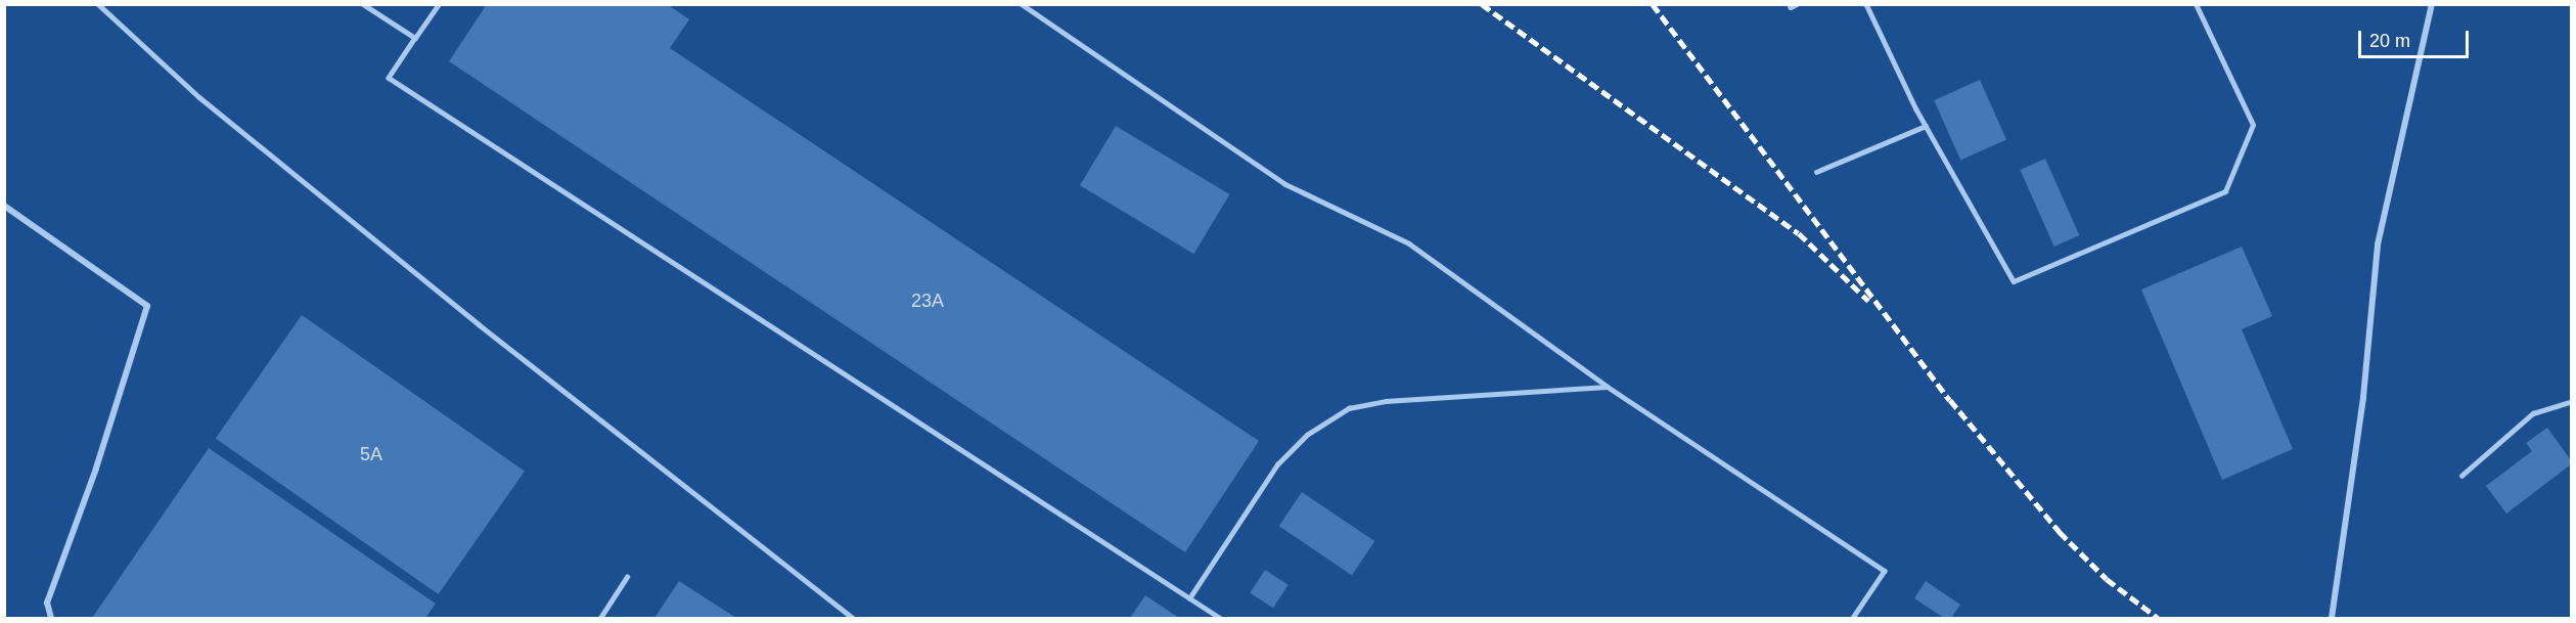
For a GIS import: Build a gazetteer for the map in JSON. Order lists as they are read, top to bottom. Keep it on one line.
{"house_numbers":["23А","5А"],"scale_bar":"20 m"}
